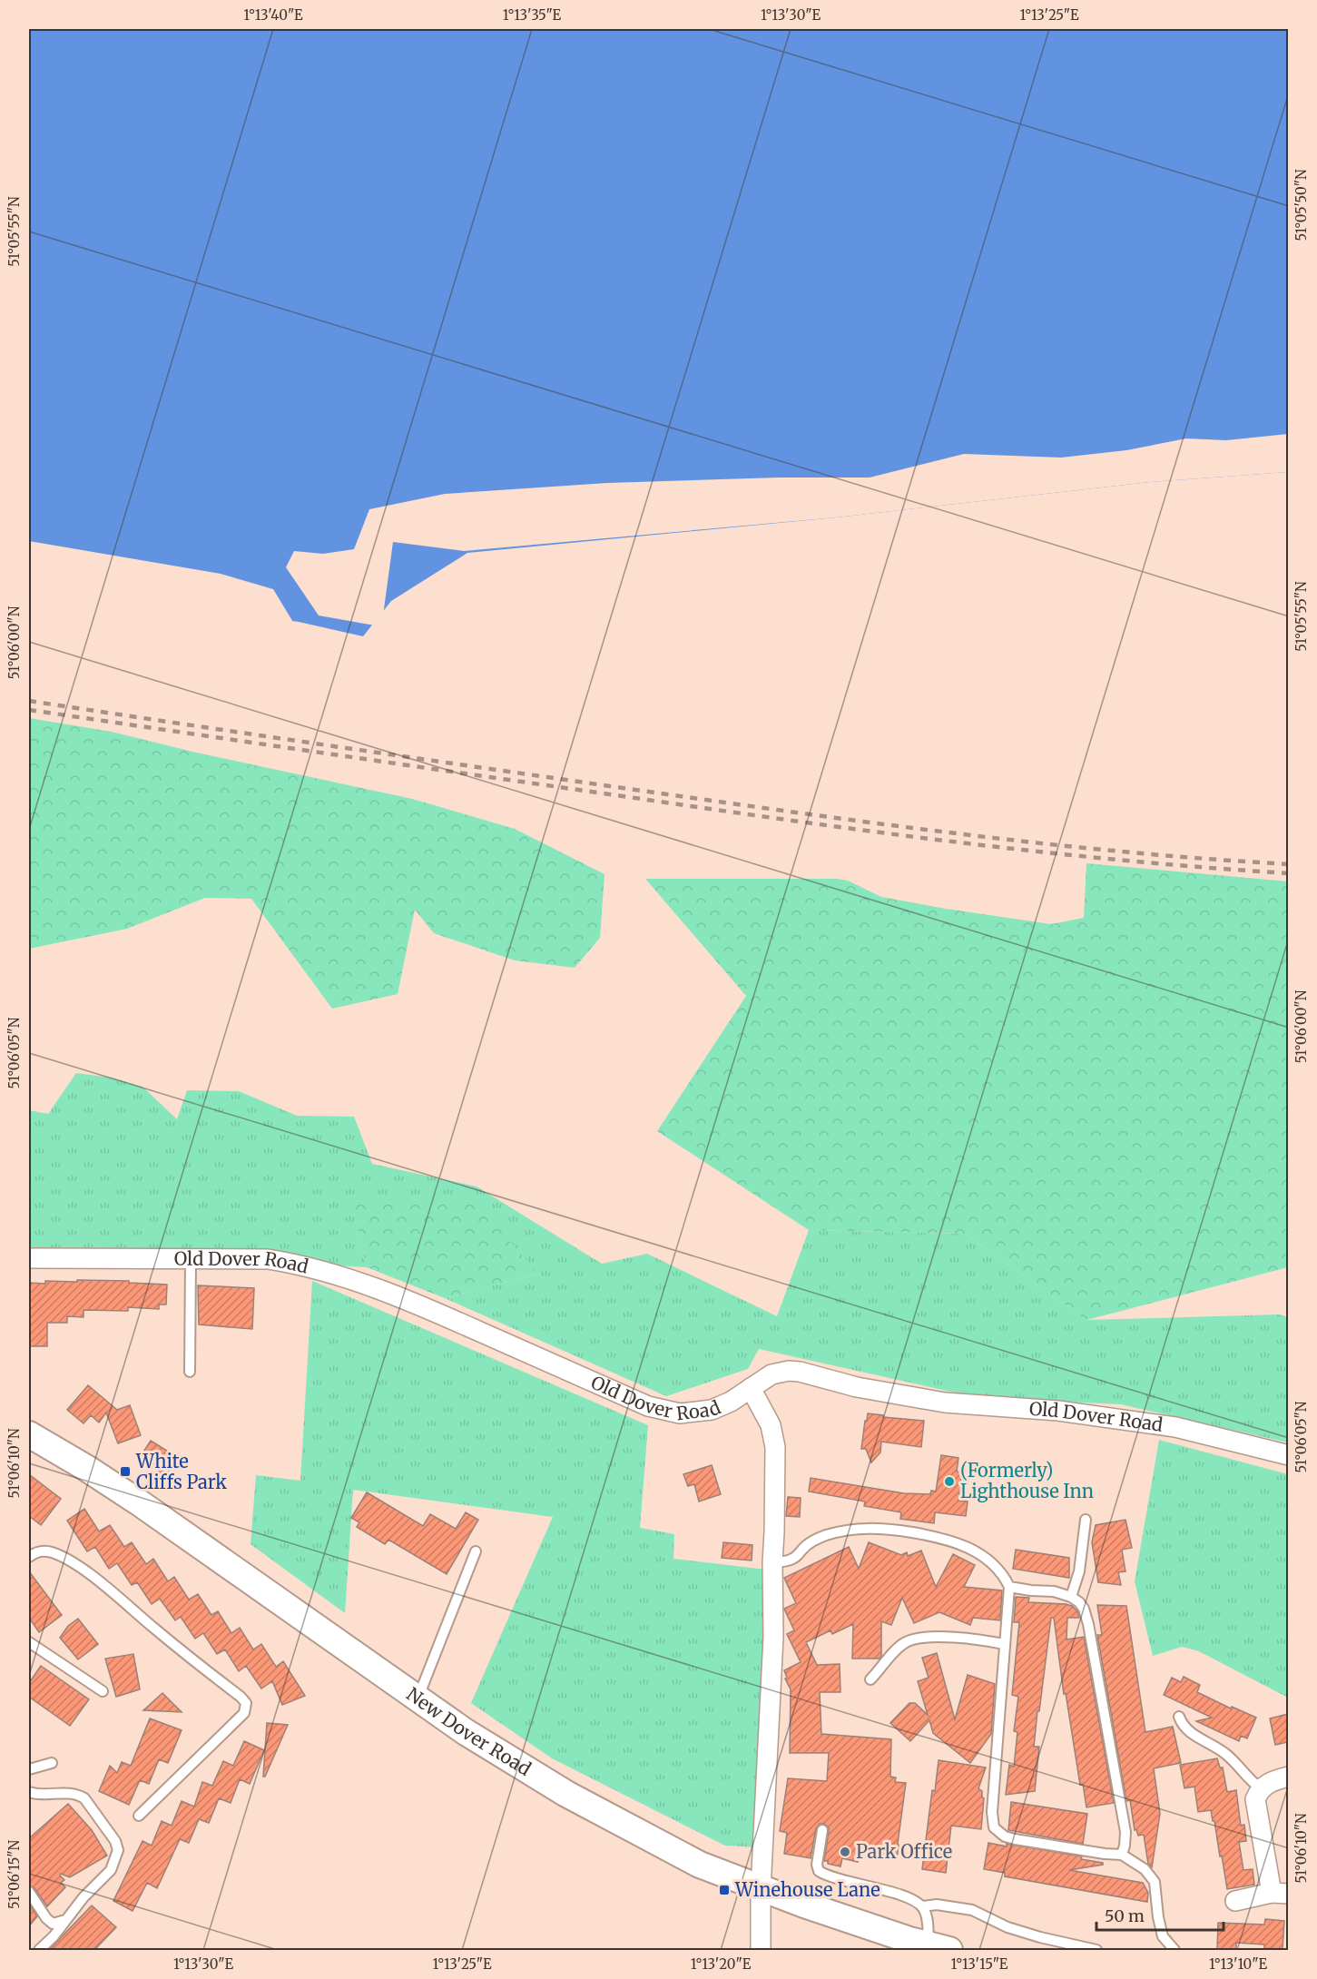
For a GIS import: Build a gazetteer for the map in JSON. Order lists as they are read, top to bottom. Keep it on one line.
{"streets":{"main road":["New Dover Road"],"street":["Old Dover Road"]},"places":{"transit":["White Cliffs Park","Winehouse Lane"],"other":["(Formerly) Lighthouse Inn","Park Office"]},"scale_bar":"50 m","coordinates":["1°13'40\"E","1°13'35\"E","1°13'30\"E","1°13'25\"E","51°05'50\"N","51°05'55\"N","51°06'00\"N","51°06'05\"N","51°06'10\"N","51°06'15\"N","1°13'20\"E","1°13'15\"E","1°13'10\"E"]}
